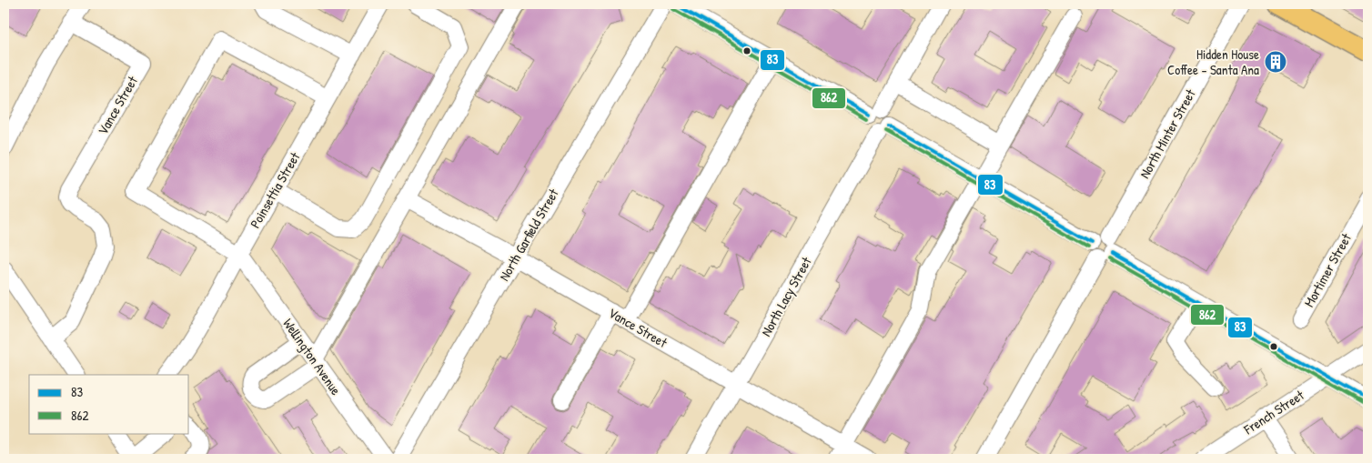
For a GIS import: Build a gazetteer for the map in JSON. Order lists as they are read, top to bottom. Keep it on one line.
{"streets":{"street":["Vance Street","North Minter Street","Poinsettia Street","North Garfield Street","Mortimer Street","North Lacy Street","Wellington Avenue","French Street"]},"crossings":[["Vance Street","North Garfield Street"],["Vance Street","North Lacy Street"],["Poinsettia Street","Wellington Avenue"]],"places":{"building":["Hidden House Coffee - Santa Ana"]},"lines":["transit line 83","transit line 862"],"legend":["83","862"]}
